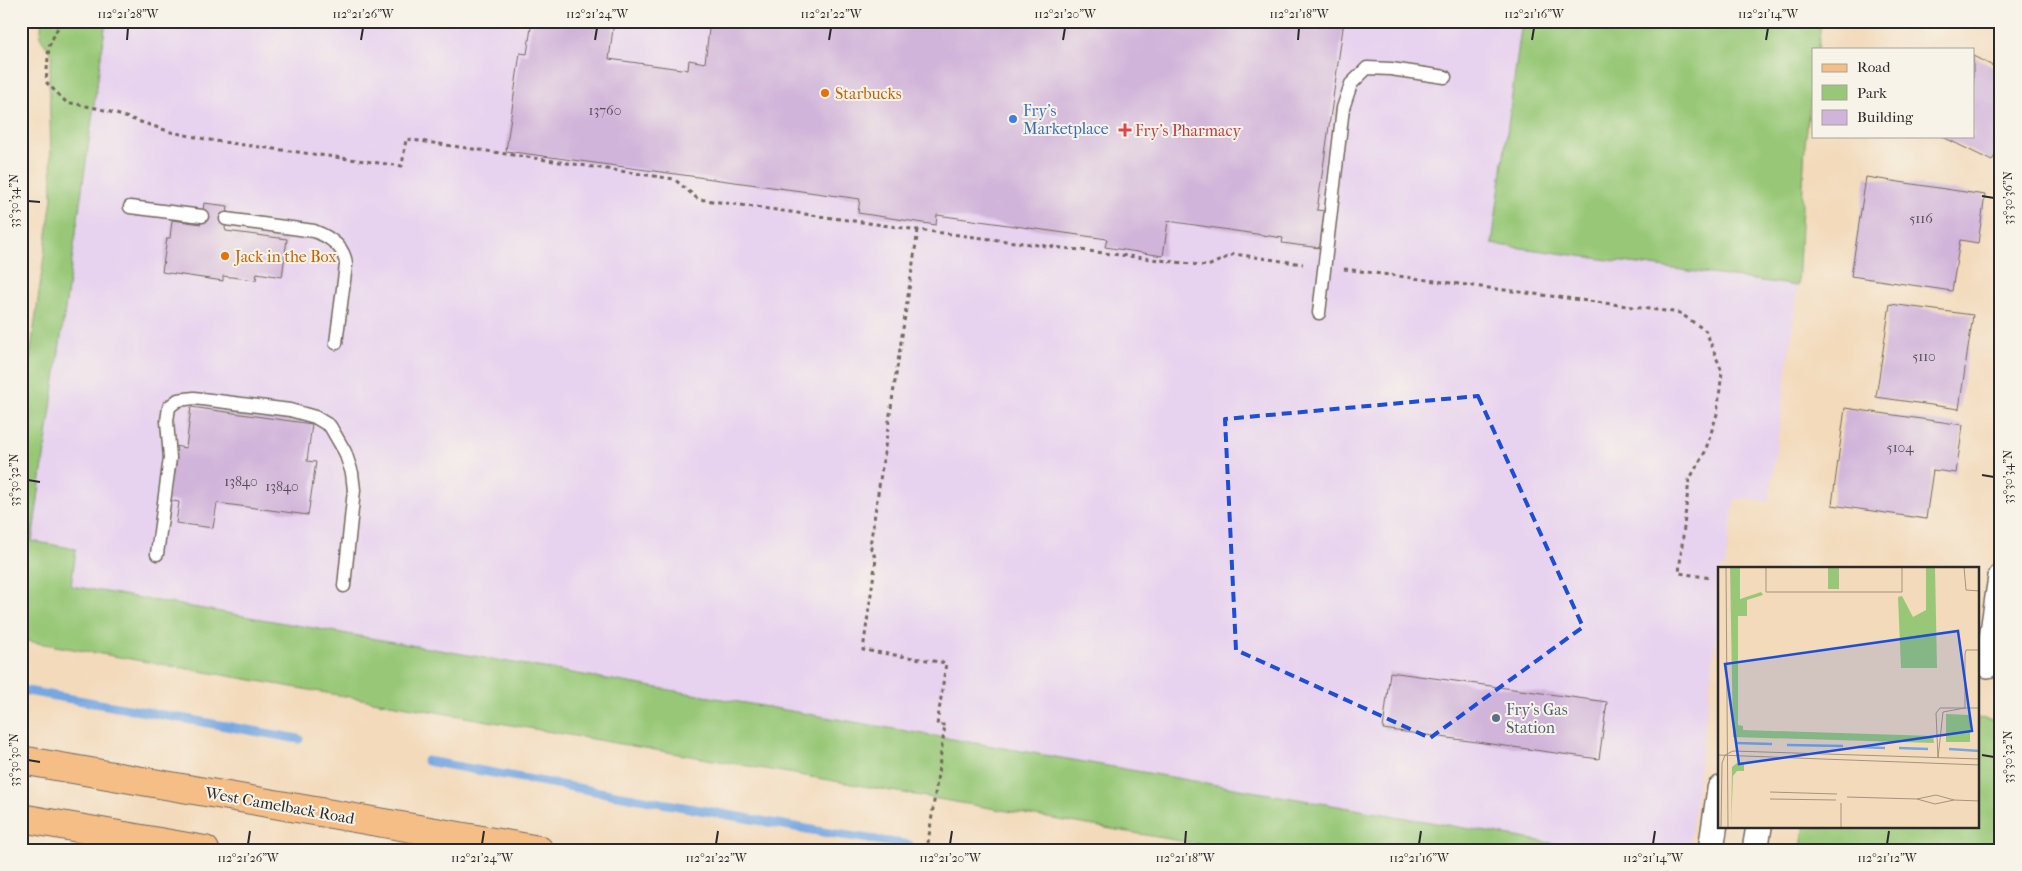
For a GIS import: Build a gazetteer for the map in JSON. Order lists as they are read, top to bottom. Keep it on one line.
{"streets":{"main road":["West Camelback Road"]},"places":{"other":["Starbucks","Fry's Marketplace","Jack in the Box","Fry's Gas Station"],"health":["Fry's Pharmacy"]},"house_numbers":["13760","5116","5110","5104","13840","13840"],"legend":["Road","Park","Building"],"coordinates":["112°21'28\"W","112°21'26\"W","112°21'24\"W","112°21'22\"W","112°21'20\"W","112°21'18\"W","112°21'16\"W","112°21'14\"W","33°30'36\"N","33°30'34\"N","33°30'32\"N","33°30'30\"N","112°21'12\"W"]}
